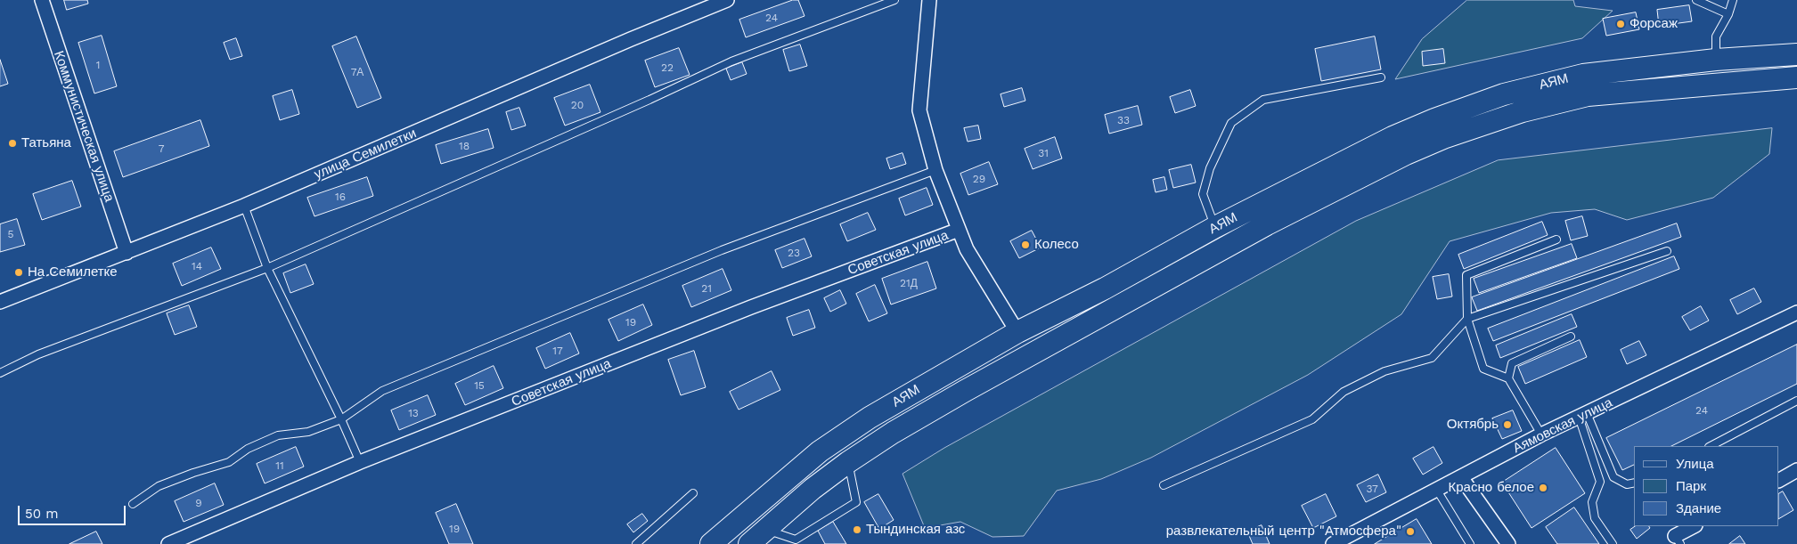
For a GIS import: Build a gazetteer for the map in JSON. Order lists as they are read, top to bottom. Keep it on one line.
{"streets":{"highway":["АЯМ"],"street":["Коммунистическая улица","улица Семилетки","Советская улица","Аямовская улица"]},"crossings":[["Коммунистическая улица","улица Семилетки"]],"places":["Форсаж","Татьяна","Колесо","На Семилетке","Октябрь","Красно белое","Тындинская азс","развлекательный центр \"Атмосфера\""],"house_numbers":["24","1","22","7А","20","33","18","7","31","29","16","5","23","14","21Д","21","19","17","15","24","13","11","37","9","19"],"legend":["Улица","Парк","Здание"],"scale_bar":"50 m"}
